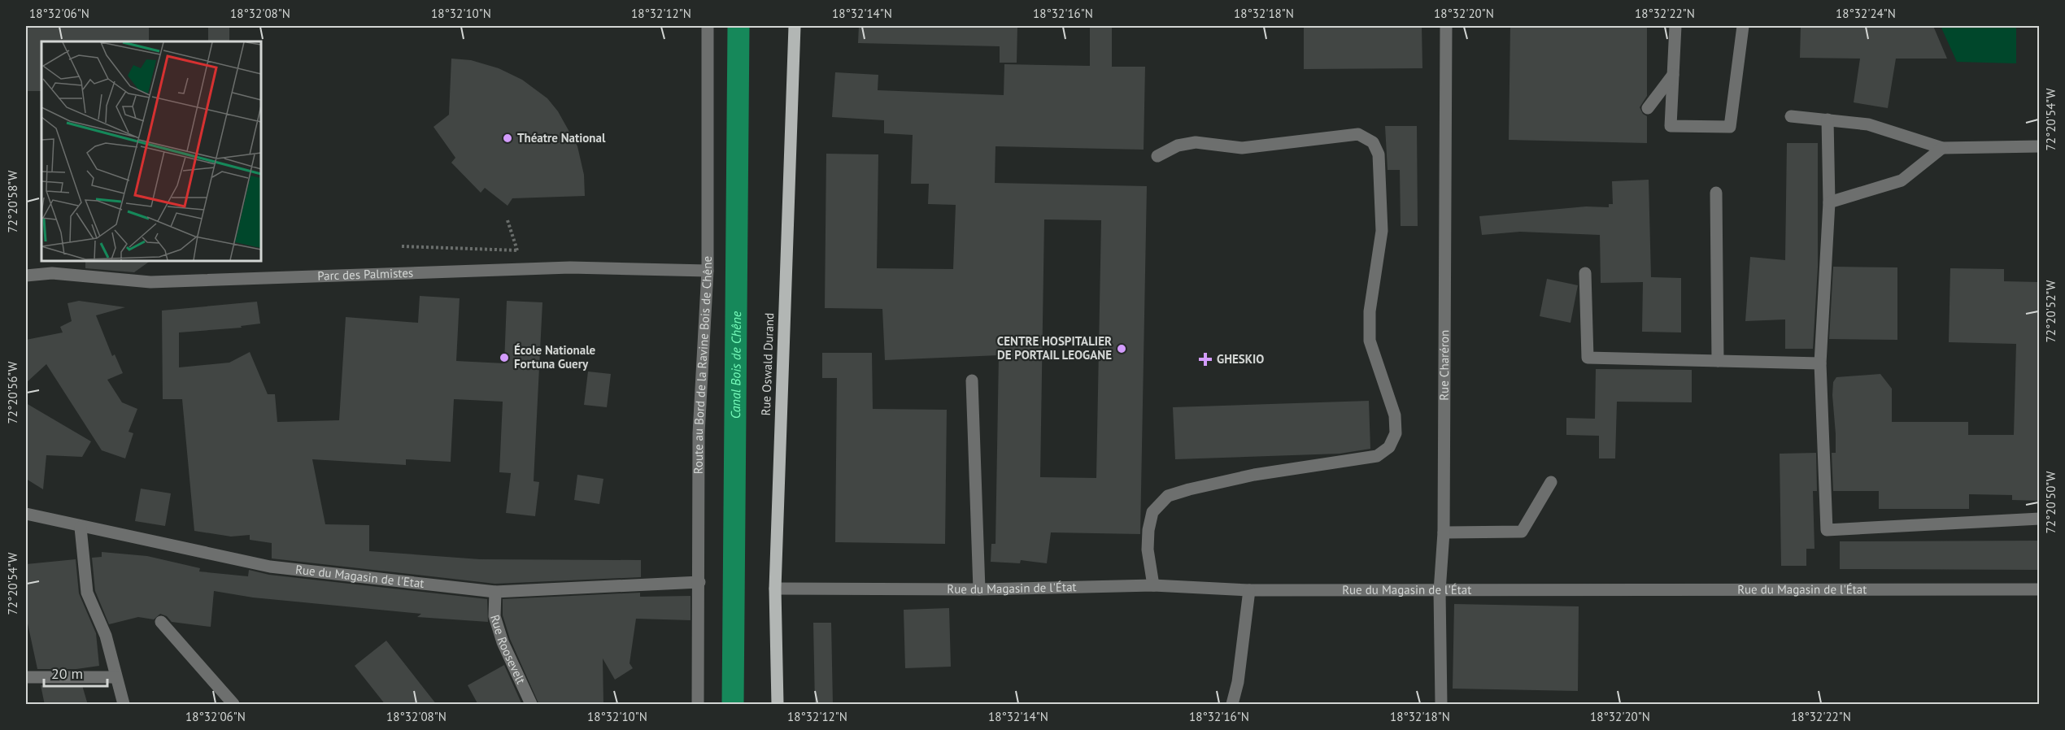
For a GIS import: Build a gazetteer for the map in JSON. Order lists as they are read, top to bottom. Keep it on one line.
{"streets":{"main road":["Rue Oswald Durand"],"street":["Parc des Palmistes","Route au Bord de la Ravine Bois de Chêne","Rue Charéron","Rue du Magasin de l'Etat","Rue du Magasin de l'État","Rue Roosevelt"]},"crossings":[["Parc des Palmistes","Route au Bord de la Ravine Bois de Chêne"],["Rue Oswald Durand","Rue du Magasin de l'État"],["Route au Bord de la Ravine Bois de Chêne","Rue du Magasin de l'Etat"],["Rue Charéron","Rue du Magasin de l'État"],["Rue du Magasin de l'Etat","Rue Roosevelt"]],"water":["Canal Bois de Chêne"],"places":{"other":["Théatre National","CENTRE HOSPITALIER DE PORTAIL LEOGANE","École Nationale Fortuna Guery"],"health":["GHESKIO"]},"scale_bar":"20 m","coordinates":["18°32'06\"N","18°32'08\"N","18°32'10\"N","18°32'12\"N","18°32'14\"N","18°32'16\"N","18°32'18\"N","18°32'20\"N","18°32'22\"N","18°32'24\"N","72°20'54\"W","72°20'58\"W","72°20'52\"W","72°20'56\"W","72°20'50\"W"]}
